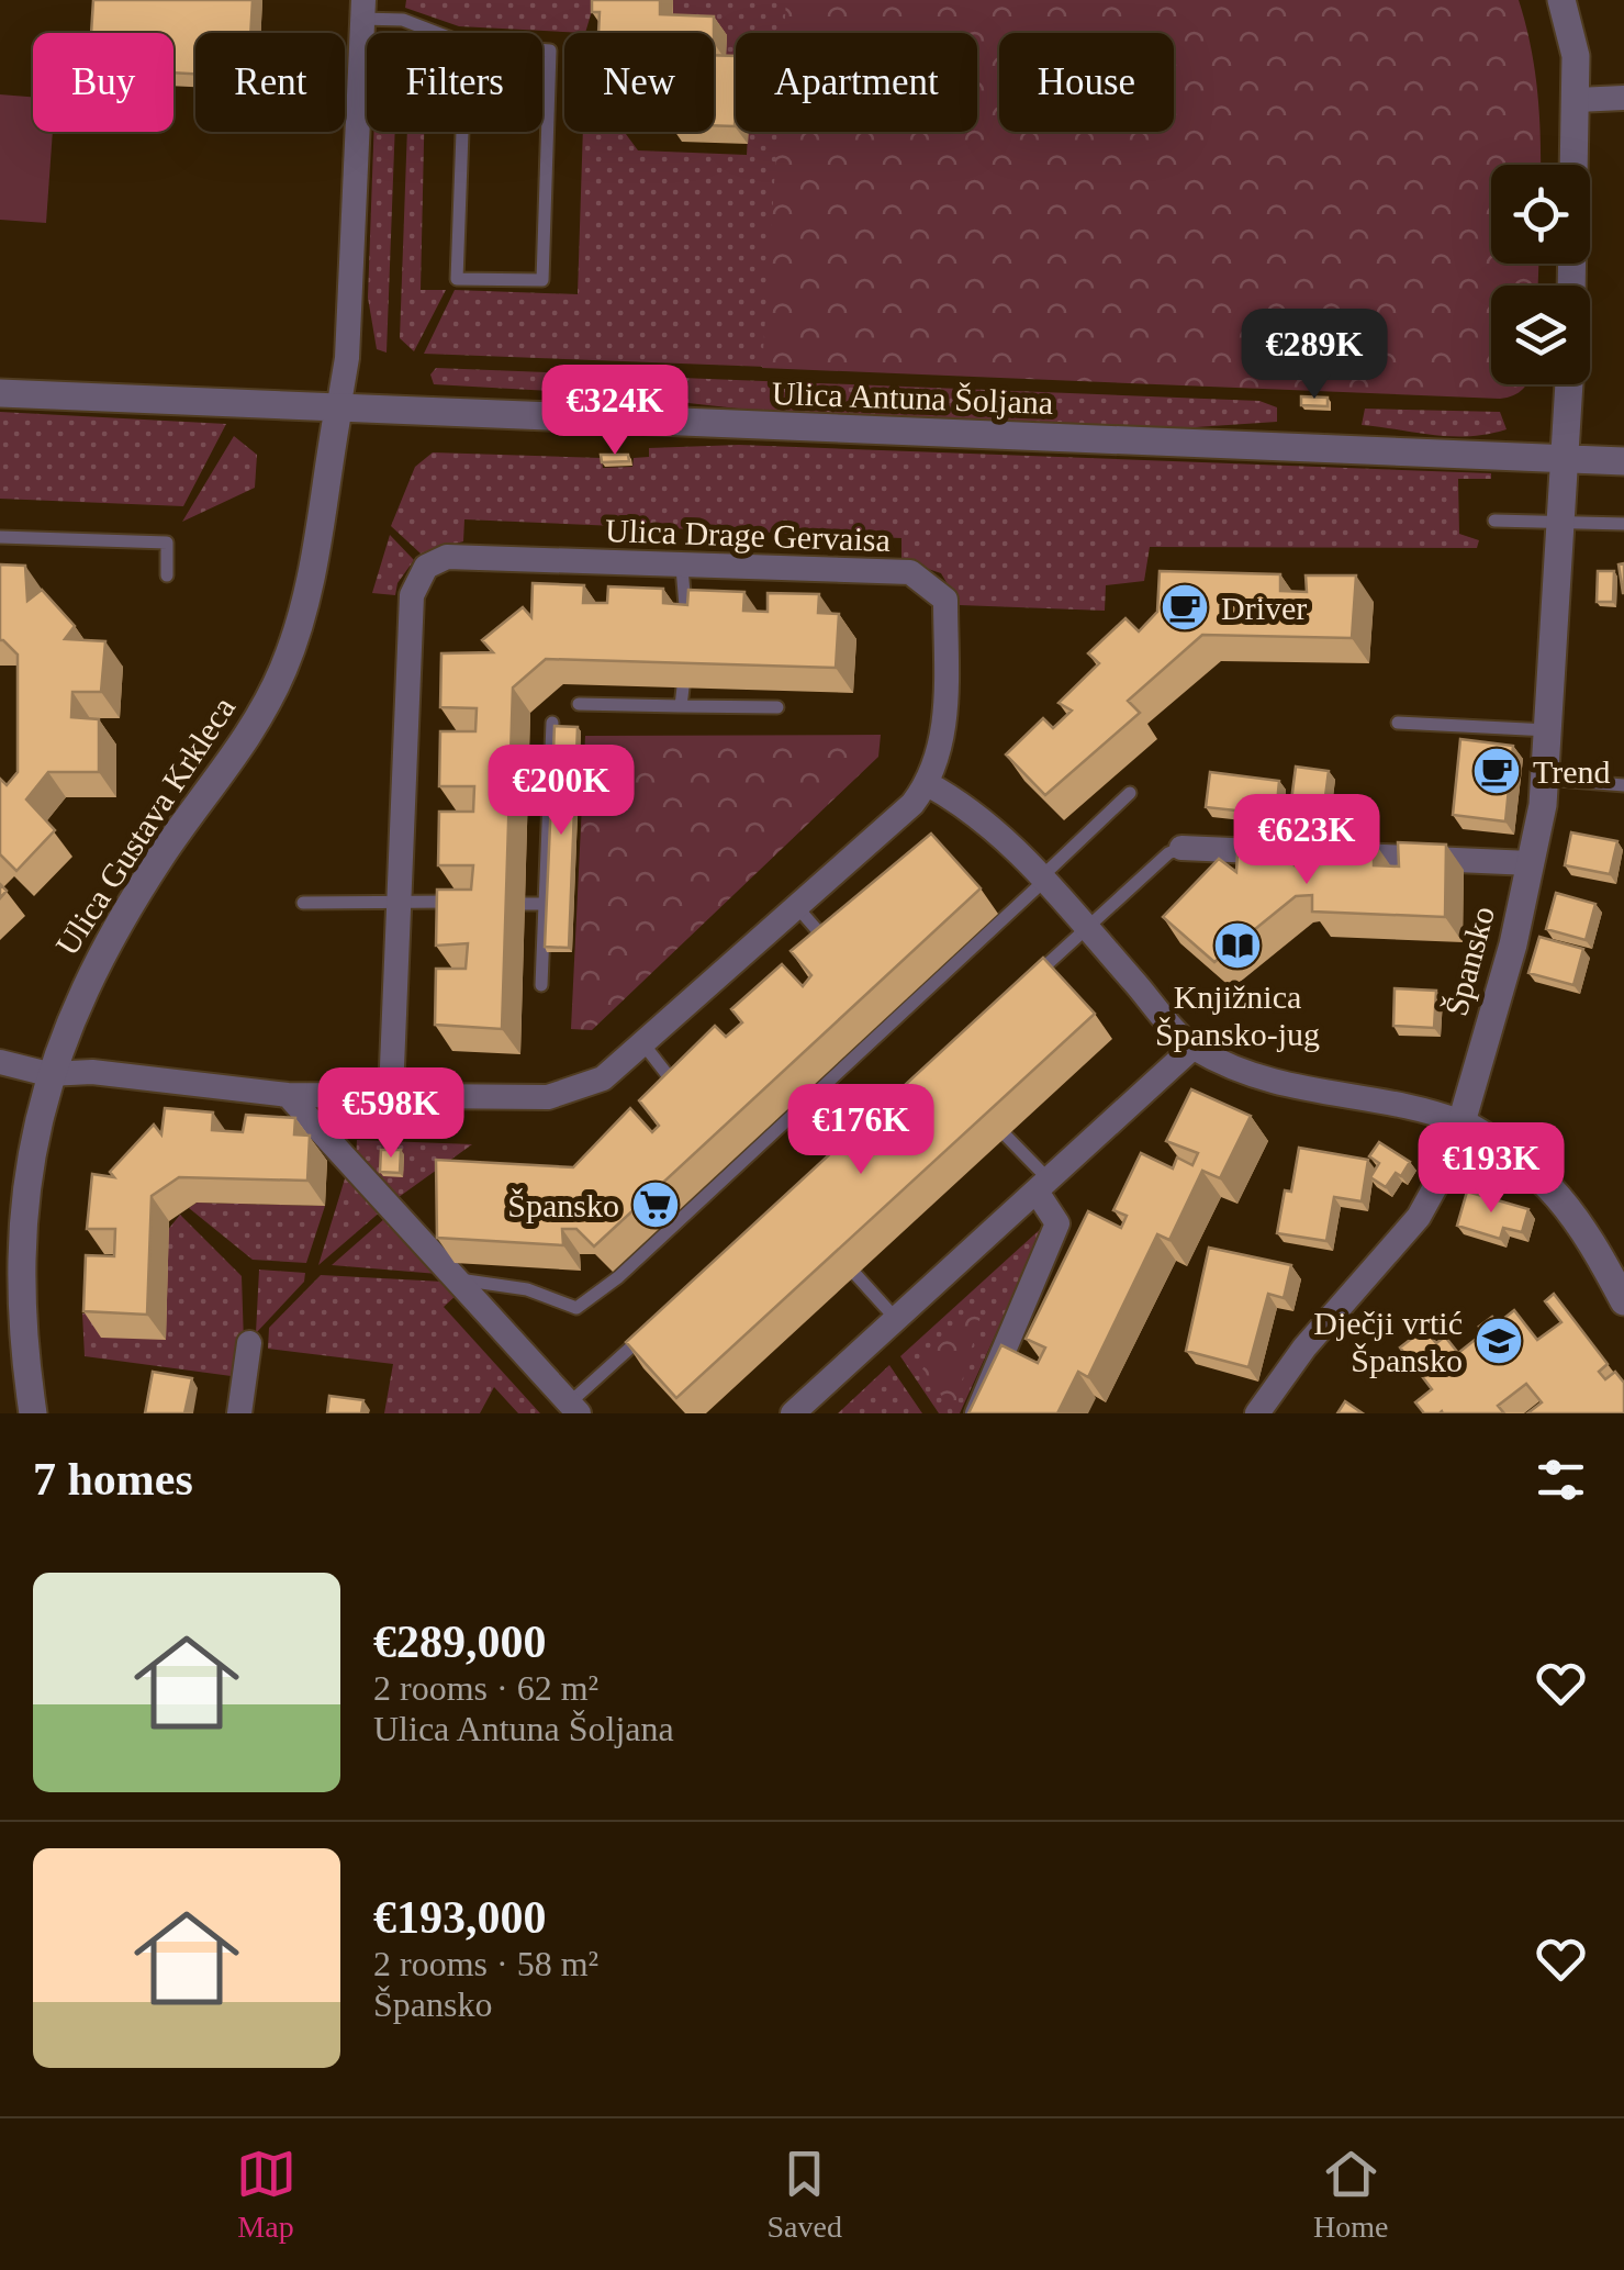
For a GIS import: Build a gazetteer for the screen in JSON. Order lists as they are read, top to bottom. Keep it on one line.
{"streets":{"street":["Ulica Antuna Šoljana","Ulica Drage Gervaisa","Ulica Gustava Krkleca","Špansko"]},"crossings":[["Ulica Antuna Šoljana","Ulica Gustava Krkleca"],["Ulica Antuna Šoljana","Špansko"],["Ulica Drage Gervaisa","Ulica Gustava Krkleca"]],"places":{"cafe":["Driver","Trend"],"library":["Knjižnica Špansko-jug"],"supermarket":["Špansko"],"school or university":["Dječji vrtić Špansko"]},"page":{"chip":["Buy","Rent","Filters","New","Apartment","House"],"price":["€289K","€324K","€200K","€623K","€598K","€176K","€193K"],"heading":"7 homes","list":[{"name":"€289,000","note":"2 rooms · 62 m² · Ulica Antuna Šoljana"},{"name":"€193,000","note":"2 rooms · 58 m² · Špansko"}],"tabs":["Map","Saved","Home"]}}
